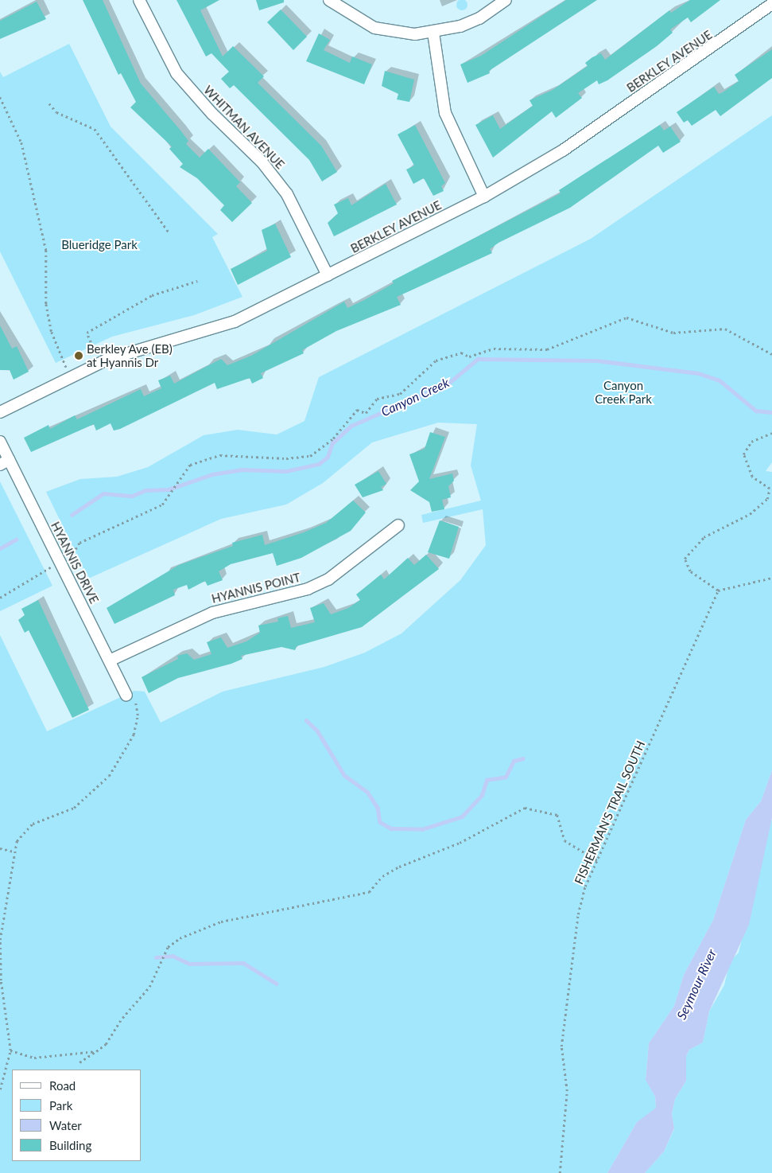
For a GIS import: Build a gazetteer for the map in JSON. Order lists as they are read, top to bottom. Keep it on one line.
{"streets":{"street":["BERKLEY AVENUE","WHITMAN AVENUE","HYANNIS DRIVE","HYANNIS POINT"],"path":["FISHERMAN'S TRAIL SOUTH"]},"crossings":[["BERKLEY AVENUE","WHITMAN AVENUE"],["HYANNIS DRIVE","HYANNIS POINT"]],"water":["Canyon Creek","Seymour River"],"parks":["Blueridge Park","Canyon Creek Park"],"places":["Berkley Ave (EB) at Hyannis Dr"],"legend":["Road","Park","Water","Building"]}
